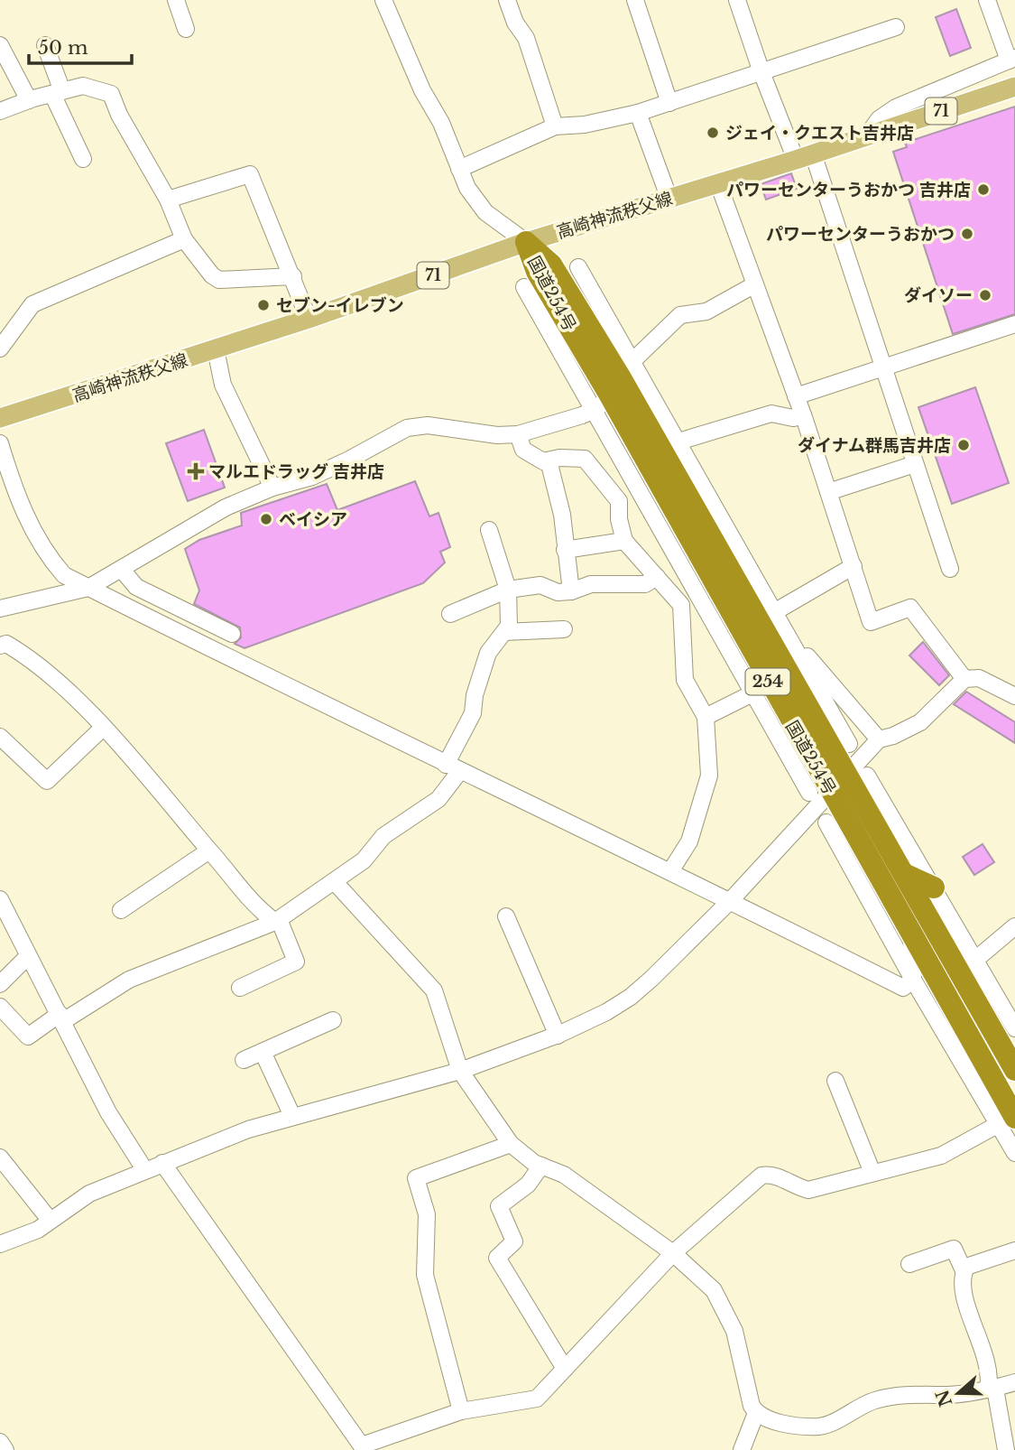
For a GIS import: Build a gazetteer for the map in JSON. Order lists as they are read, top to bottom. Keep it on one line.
{"streets":{"highway":["国道254号","254"],"main road":["71","高崎神流秩父線"]},"crossings":[["高崎神流秩父線","国道254号"]],"places":{"other":["ジェイ・クエスト吉井店","パワーセンターうおかつ 吉井店","パワーセンターうおかつ","ダイソー","セブン-イレブン","ダイナム群馬吉井店","ベイシア"],"health":["マルエドラッグ 吉井店"]},"scale_bar":"50 m","north":"left"}
